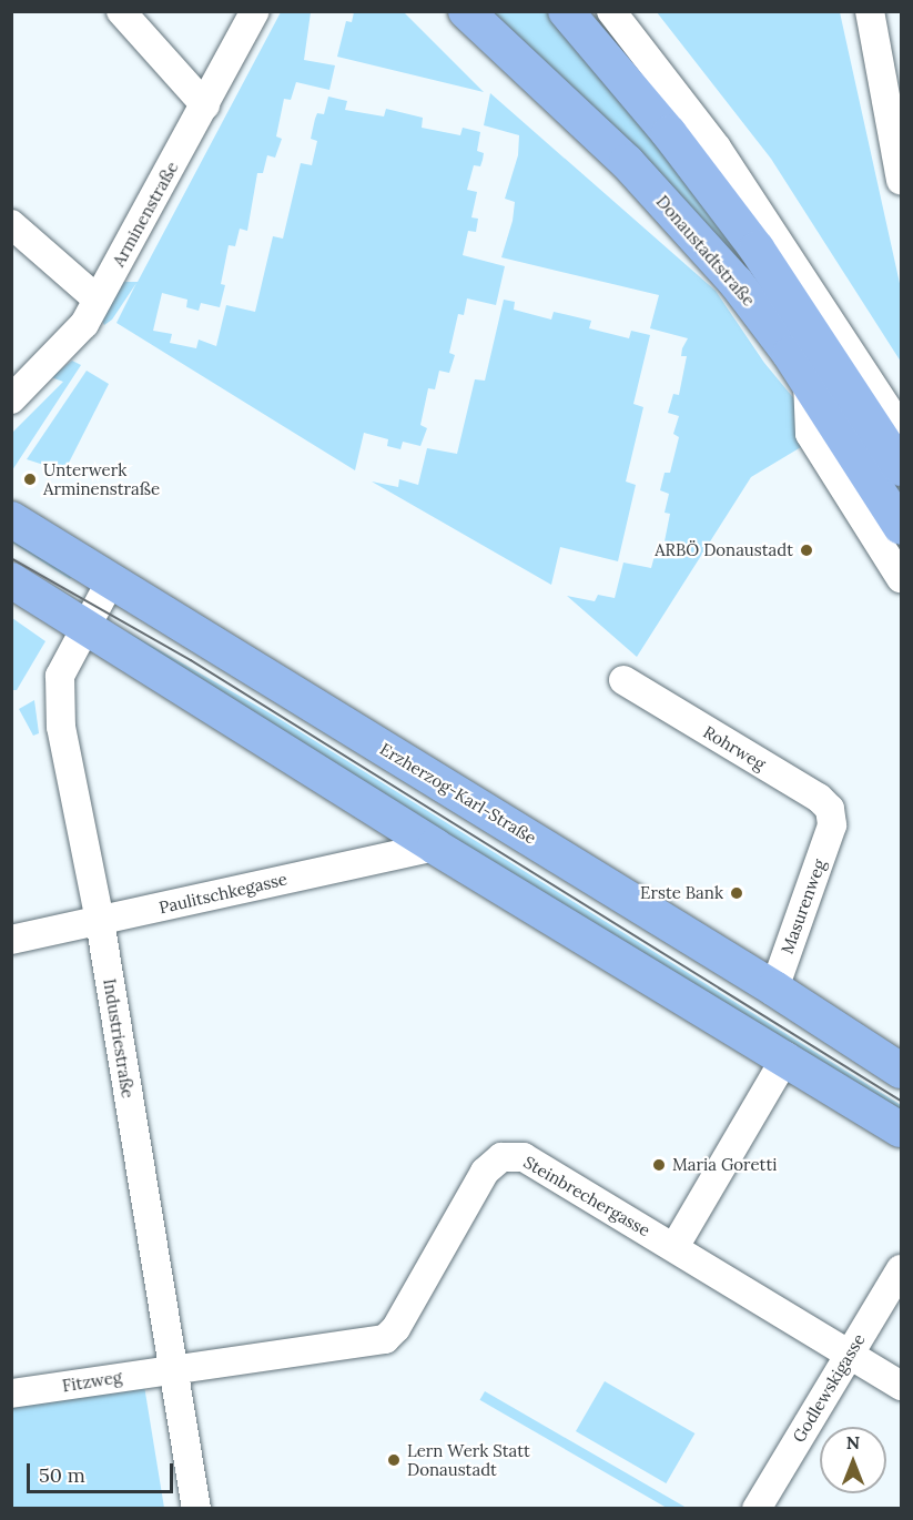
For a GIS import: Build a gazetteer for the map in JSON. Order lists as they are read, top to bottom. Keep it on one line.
{"streets":{"main road":["Donaustadtstraße","Erzherzog-Karl-Straße"],"street":["Arminenstraße","Rohrweg","Paulitschkegasse","Masurenweg","Industriestraße","Steinbrechergasse","Fitzweg","Godlewskigasse"]},"crossings":[["Rohrweg","Masurenweg"],["Erzherzog-Karl-Straße","Masurenweg"],["Erzherzog-Karl-Straße","Industriestraße"],["Paulitschkegasse","Industriestraße"],["Industriestraße","Steinbrechergasse"],["Industriestraße","Fitzweg"],["Steinbrechergasse","Fitzweg"],["Steinbrechergasse","Godlewskigasse"]],"places":["Unterwerk Arminenstraße","ARBÖ Donaustadt","Erste Bank","Maria Goretti","Lern Werk Statt Donaustadt"],"scale_bar":"50 m","north":"top"}
